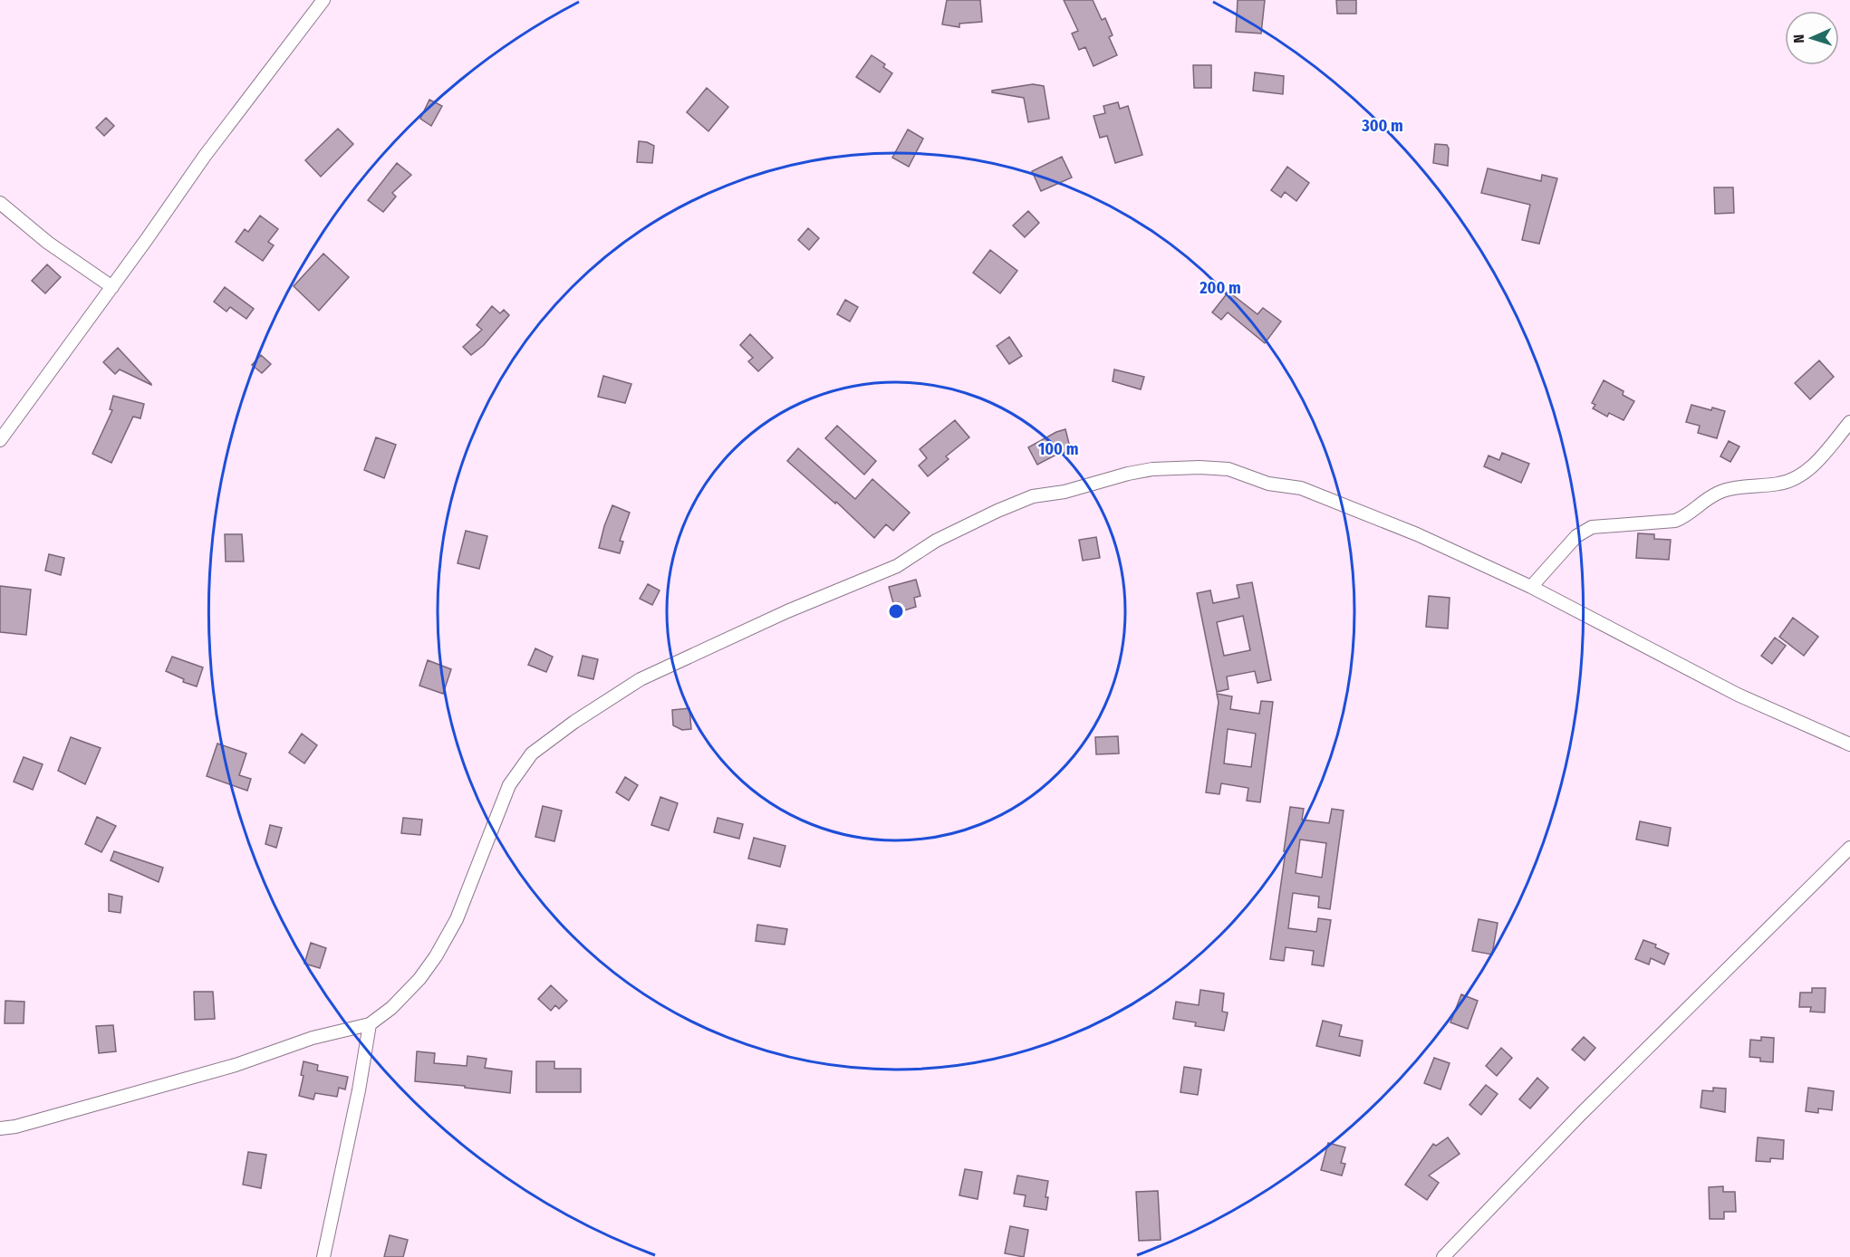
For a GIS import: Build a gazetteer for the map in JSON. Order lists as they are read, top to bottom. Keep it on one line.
{"north":"left","rings":["300 m","200 m","100 m"]}
